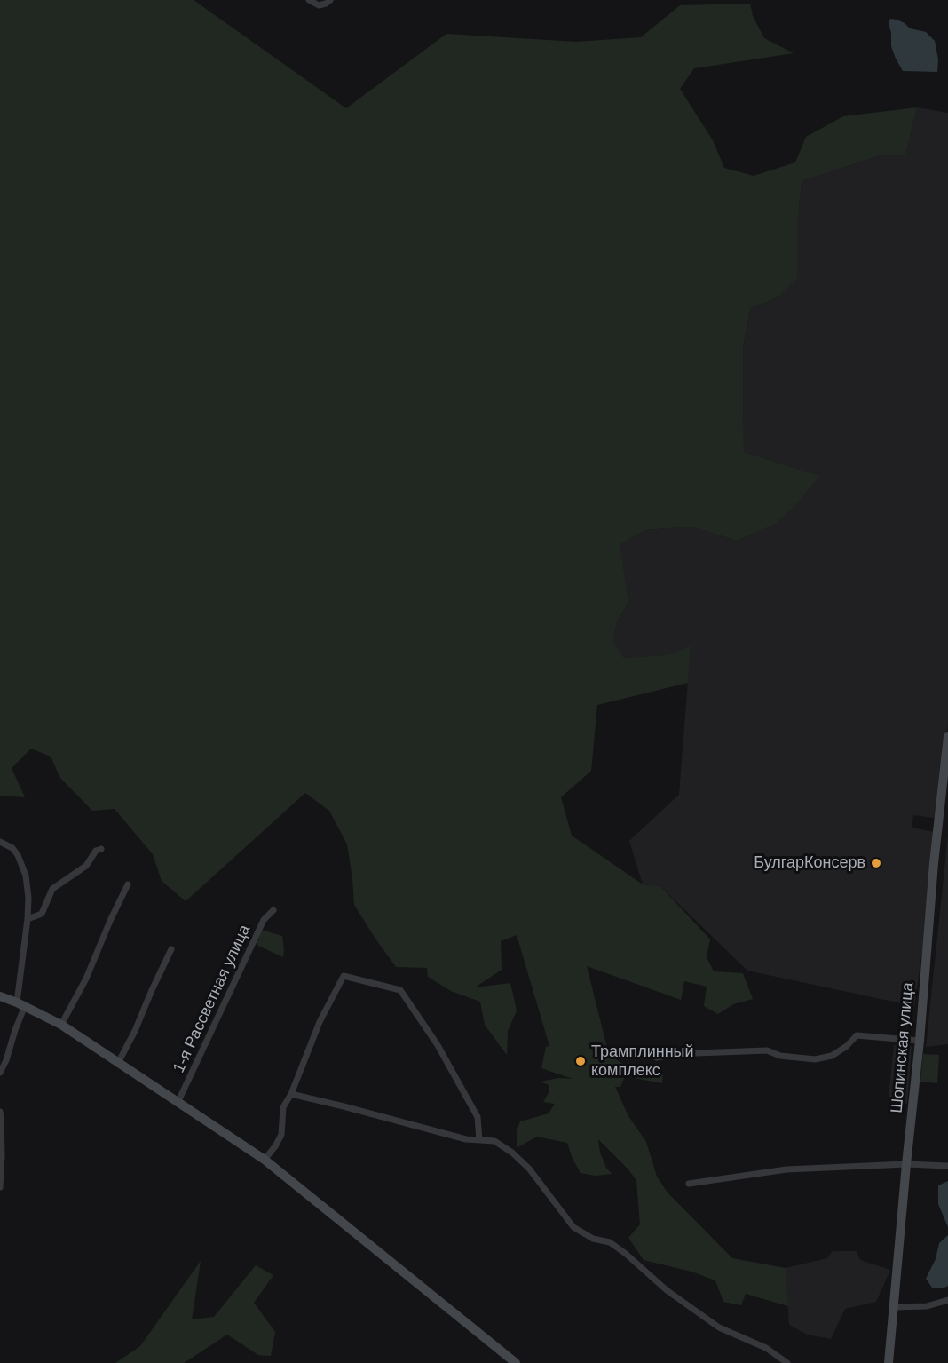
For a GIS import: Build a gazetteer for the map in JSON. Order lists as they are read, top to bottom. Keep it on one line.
{"streets":{"street":["1-я Рассветная улица","Шопинская улица"]},"places":["БулгарКонсерв","Трамплинный комплекс"]}
